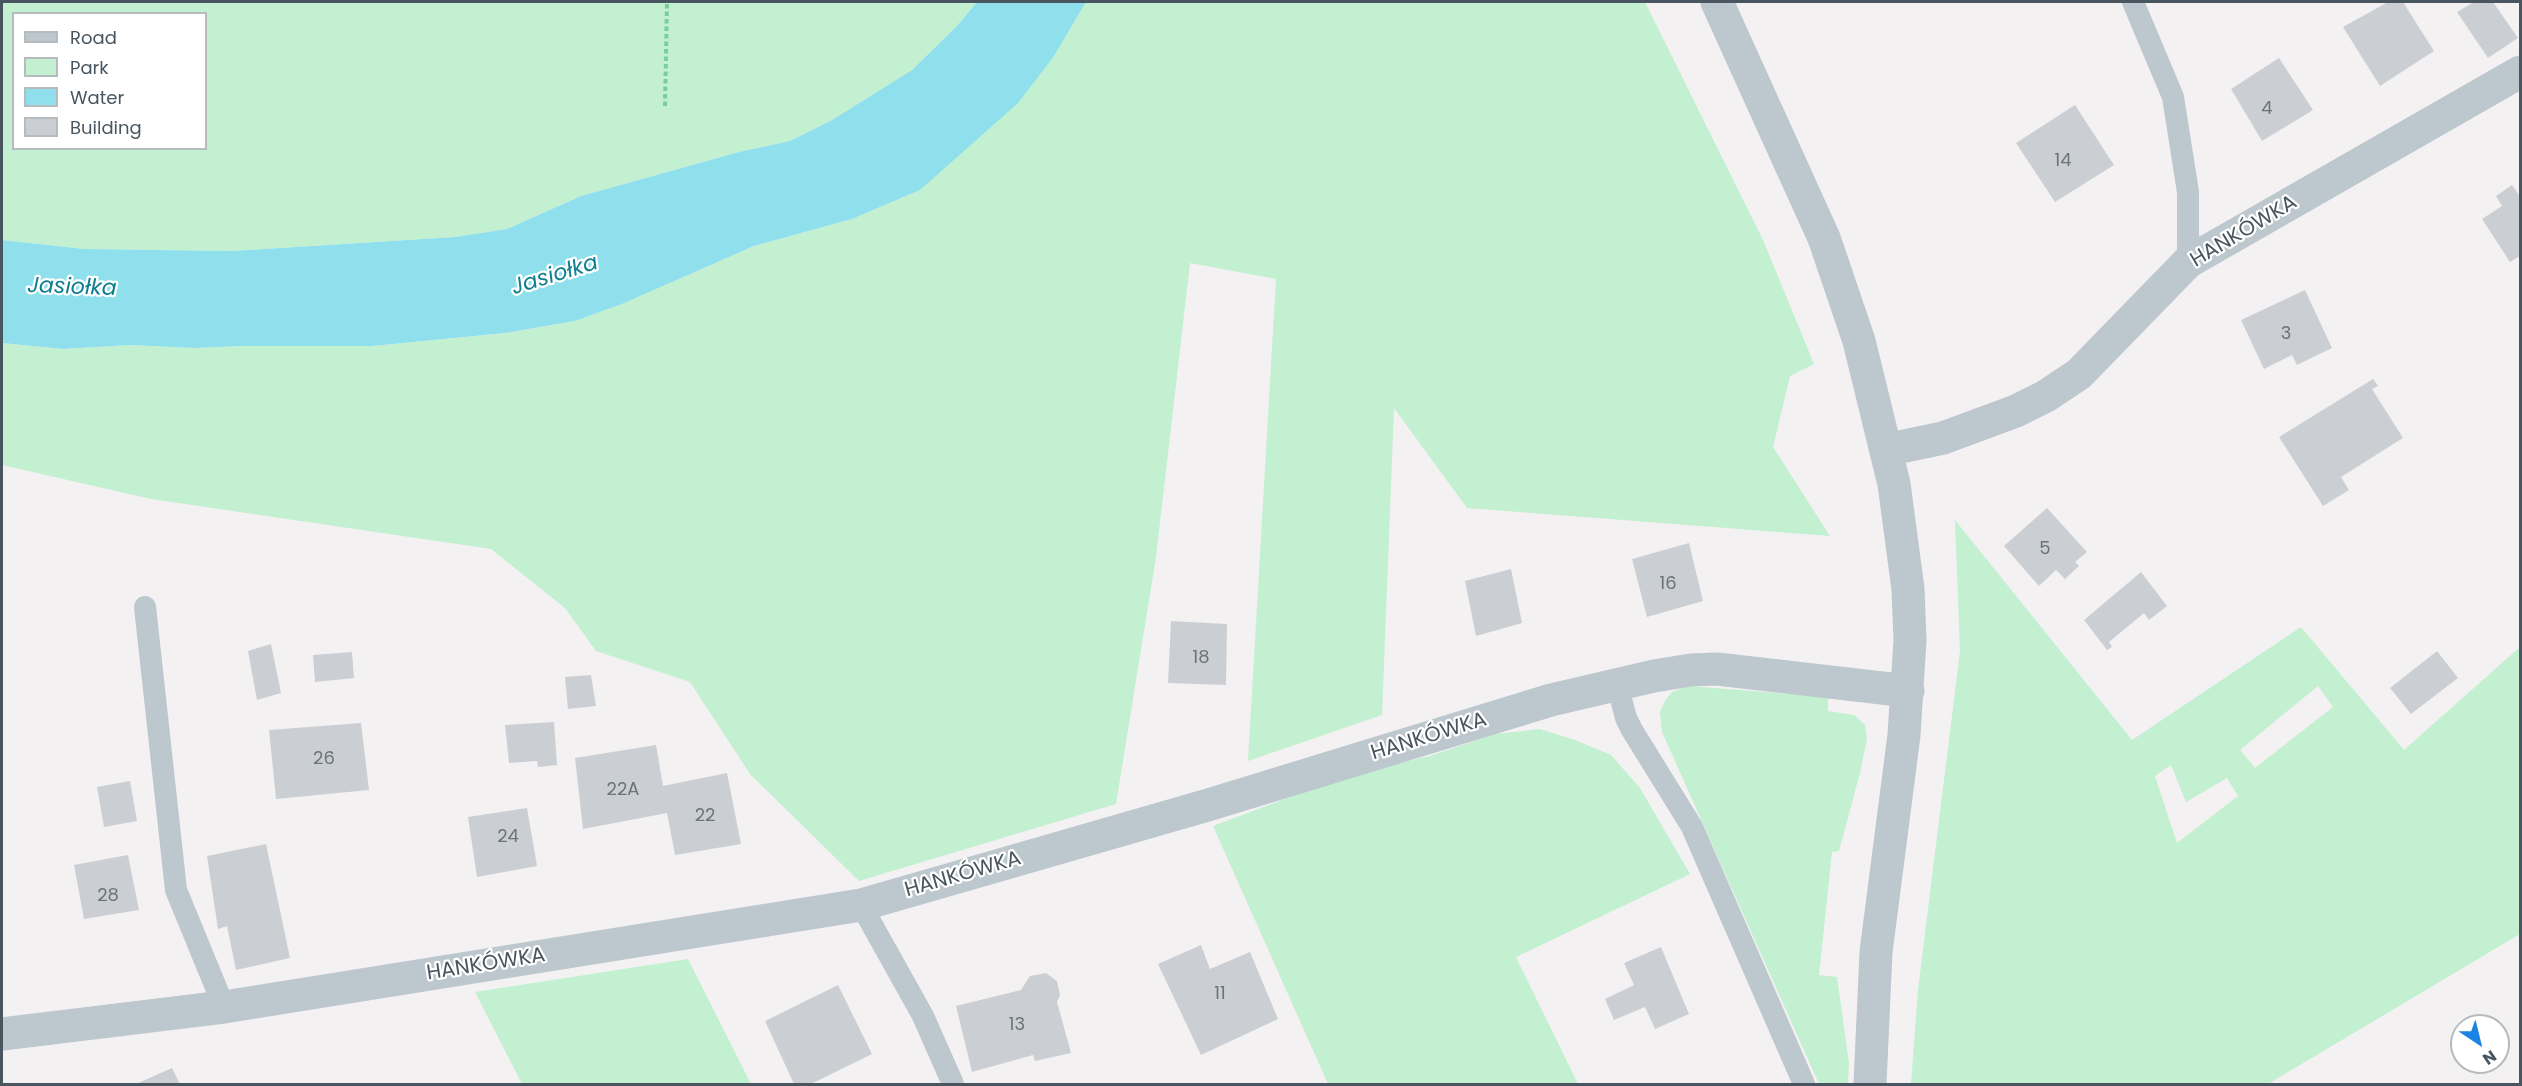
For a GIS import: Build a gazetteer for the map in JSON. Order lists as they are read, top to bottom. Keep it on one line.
{"streets":{"street":["HANKÓWKA"]},"water":["Jasiołka"],"house_numbers":["4","14","3","5","16","18","26","22A","22","24","28","11","13"],"legend":["Road","Park","Water","Building"],"north":"bottom right"}
